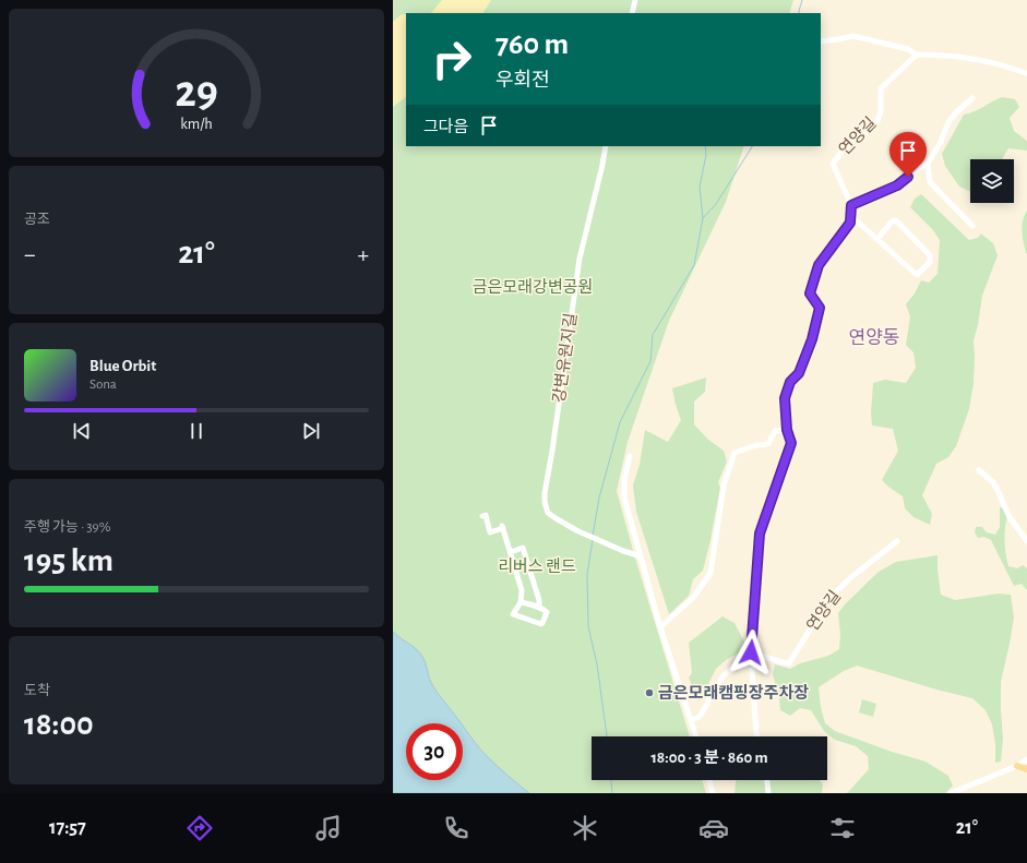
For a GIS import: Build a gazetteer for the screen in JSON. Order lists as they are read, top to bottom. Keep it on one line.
{"streets":{"street":["연양길","강변유원지길"]},"districts":["연양동"],"parks":["금은모래강변공원","리버스 랜드"],"places":["금은모래캠핑장주차장"],"page":{"turn":["760 m","우회전"],"then":"그다음","tile":["공조",["주행 가능 · 39%","195 km"],["도착","18:00"]],"heat":["−","21°","+"],"song":["Blue Orbit","Sona"],"limit":"30","trip":"18:00 · 3 분 · 860 m","tabs":["17:57","21°"],"gauge":["29","km/h"]}}
